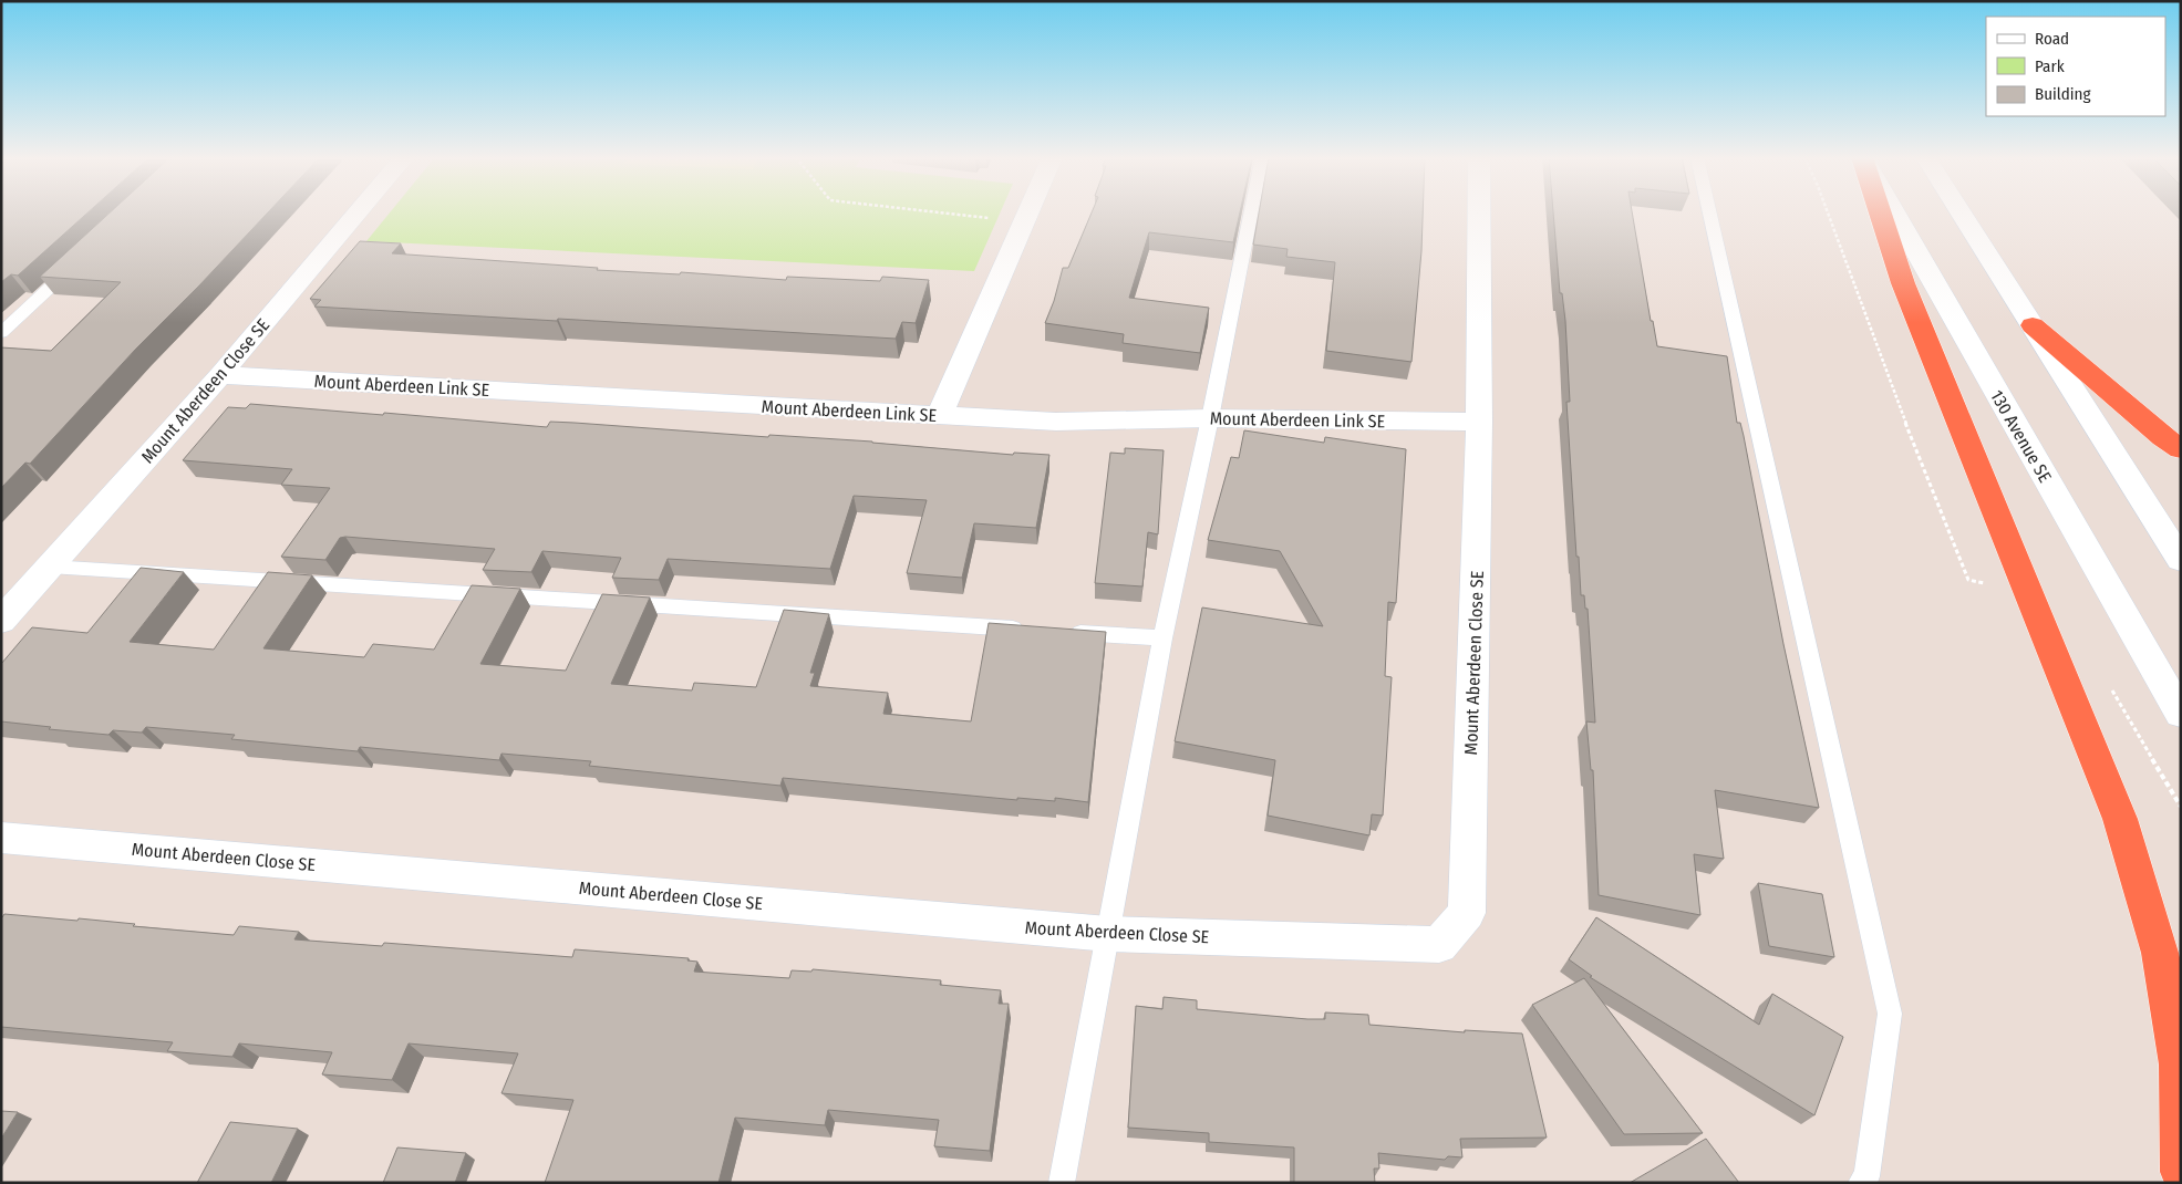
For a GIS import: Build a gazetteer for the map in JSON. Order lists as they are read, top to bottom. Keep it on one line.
{"streets":{"street":["Mount Aberdeen Link SE","Mount Aberdeen Close SE","130 Avenue SE"]},"crossings":[["Mount Aberdeen Link SE","Mount Aberdeen Close SE"]],"legend":["Road","Park","Building"]}
